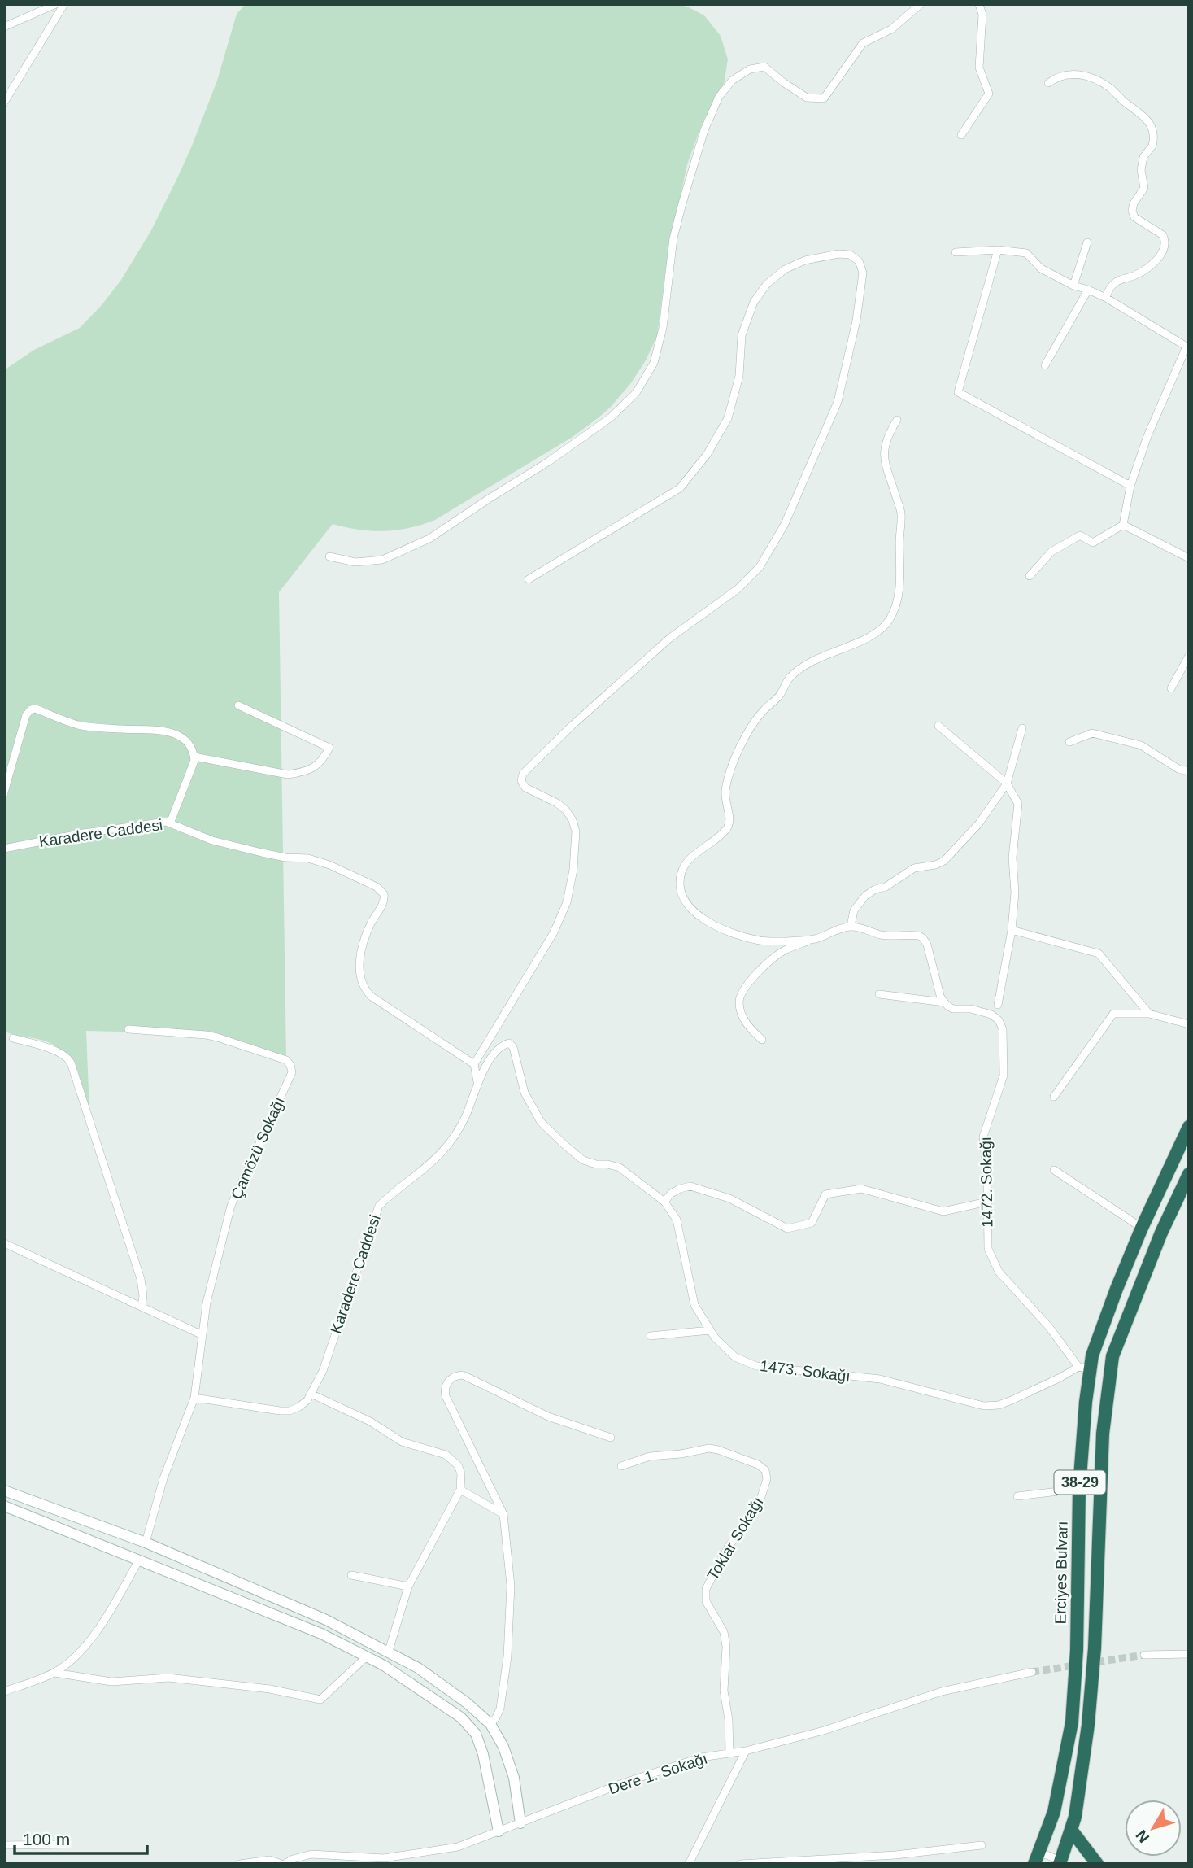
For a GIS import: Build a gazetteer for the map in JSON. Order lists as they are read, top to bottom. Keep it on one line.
{"streets":{"highway":["38-29","Erciyes Bulvarı"],"street":["Karadere Caddesi","Çamözü Sokağı","1472. Sokağı","1473. Sokağı","Toklar Sokağı","Dere 1. Sokağı"]},"crossings":[["Karadere Caddesi","Çamözü Sokağı"],["Karadere Caddesi","1473. Sokağı"],["1472. Sokağı","1473. Sokağı"],["1472. Sokağı","Erciyes Bulvarı"],["1473. Sokağı","Erciyes Bulvarı"],["Toklar Sokağı","Dere 1. Sokağı"]],"scale_bar":"100 m","north":"bottom left"}
